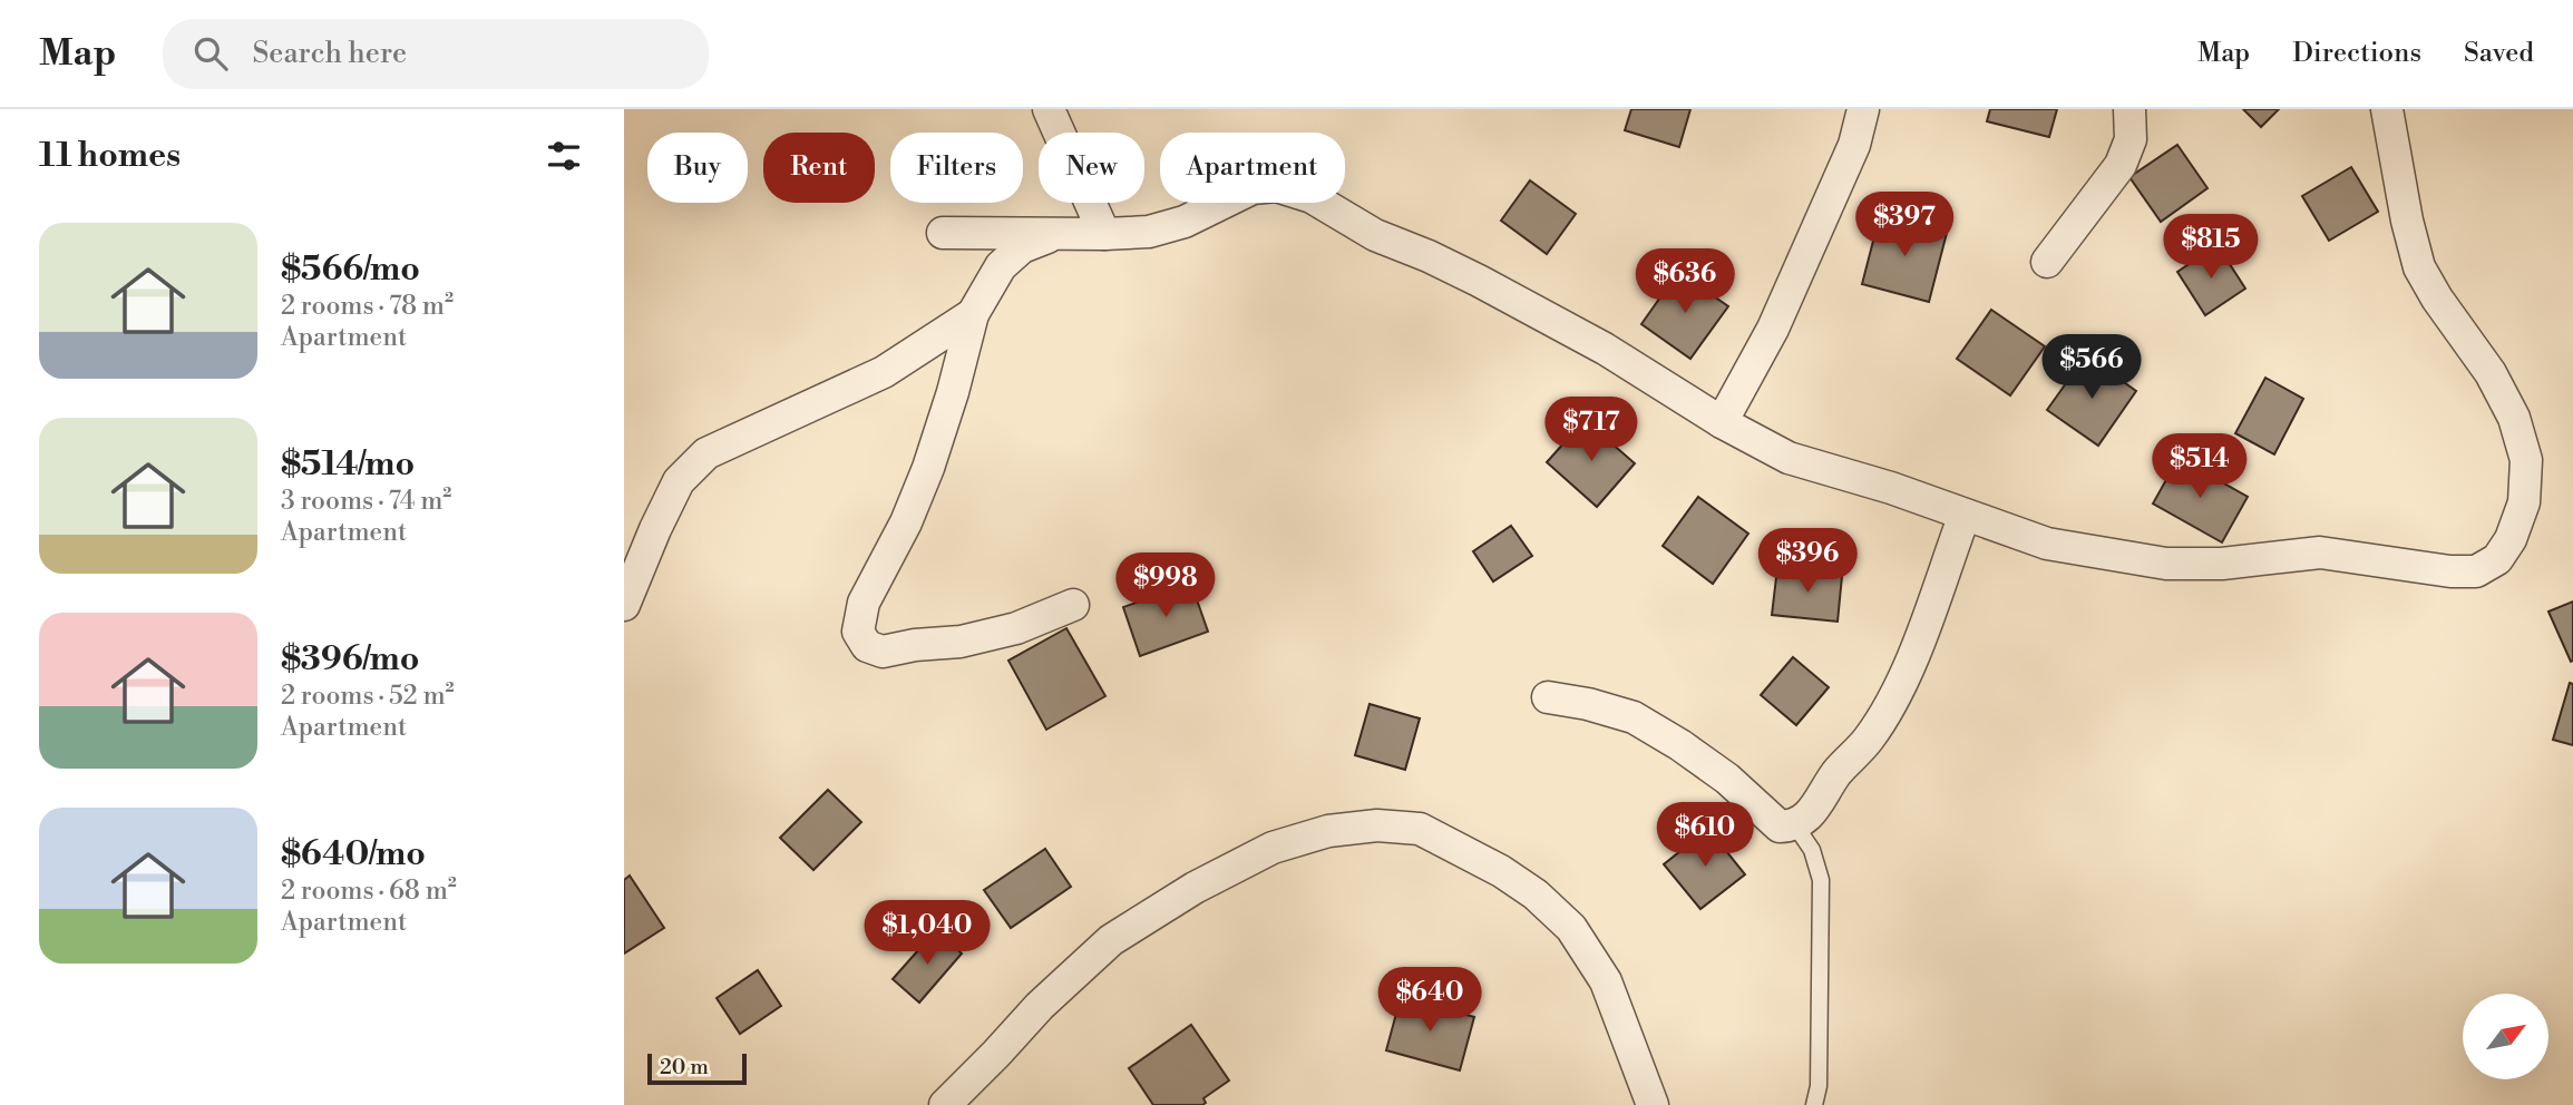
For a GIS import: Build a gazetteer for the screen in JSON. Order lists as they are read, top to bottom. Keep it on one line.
{"scale_bar":"20 m","north":"top right","page":{"header":"Map","search":"Search here","nav":["Map","Directions","Saved"],"heading":"11 homes","chip":["Buy","Rent","Filters","New","Apartment"],"price":["$397","$815","$636","$566","$717","$514","$396","$998","$610","$1,040","$640"],"list":[{"name":"$566/mo","note":"2 rooms · 78 m² · Apartment"},{"name":"$514/mo","note":"3 rooms · 74 m² · Apartment"},{"name":"$396/mo","note":"2 rooms · 52 m² · Apartment"},{"name":"$640/mo","note":"2 rooms · 68 m² · Apartment"}],"scale":"20 m"}}
